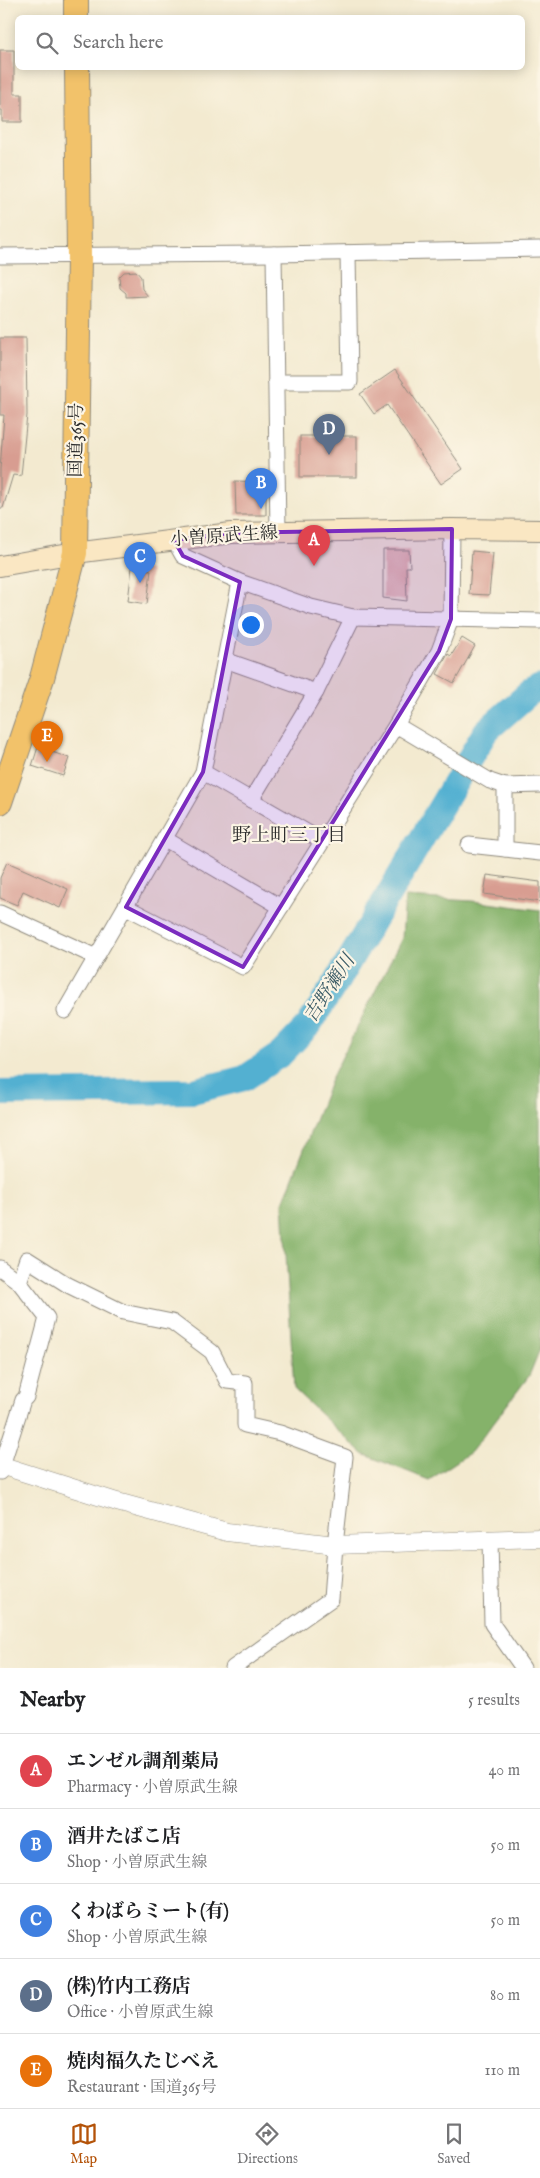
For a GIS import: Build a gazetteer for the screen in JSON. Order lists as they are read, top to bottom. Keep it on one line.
{"streets":{"highway":["国道365号"],"main road":["小曽原武生線"]},"crossings":[["国道365号","小曽原武生線"]],"districts":["野上町三丁目"],"water":["吉野瀬川"],"page":{"search":"Search here","pins":["D","B","A","C","E"],"heading":["Nearby","5 results"],"list":[{"mark":"A","name":"エンゼル調剤薬局","note":"Pharmacy · 小曽原武生線","value":"40 m"},{"mark":"B","name":"酒井たばこ店","note":"Shop · 小曽原武生線","value":"50 m"},{"mark":"C","name":"くわばらミート(有)","note":"Shop · 小曽原武生線","value":"50 m"},{"mark":"D","name":"(株)竹内工務店","note":"Office · 小曽原武生線","value":"80 m"},{"mark":"E","name":"焼肉福久たじべえ","note":"Restaurant · 国道365号","value":"110 m"}],"nav":["Map","Directions","Saved"]}}
